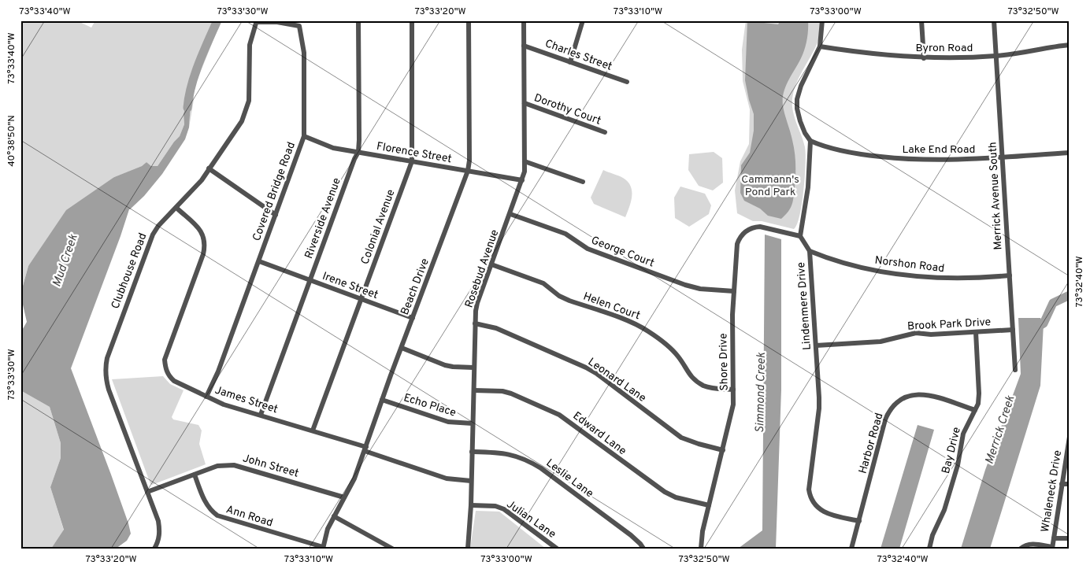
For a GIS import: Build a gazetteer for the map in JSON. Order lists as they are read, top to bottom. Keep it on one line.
{"streets":{"street":["Byron Road","Charles Street","Dorothy Court","Lake End Road","Florence Street","Covered Bridge Road","Merrick Avenue South","Riverside Avenue","Colonial Avenue","George Court","Norshon Road","Rosebud Avenue","Clubhouse Road","Irene Street","Beach Drive","Helen Court","Lindenmere Drive","Brook Park Drive","Shore Drive","Leonard Lane","James Street","Echo Place","Edward Lane","Harbor Road","Bay Drive","John Street","Leslie Lane","Whaleneck Drive","Ann Road","Julian Lane"]},"crossings":[["Byron Road","Merrick Avenue South"],["Charles Street","Rosebud Avenue"],["Dorothy Court","Rosebud Avenue"],["Lake End Road","Merrick Avenue South"],["Florence Street","Covered Bridge Road"],["Florence Street","Riverside Avenue"],["Florence Street","Colonial Avenue"],["Florence Street","Rosebud Avenue"],["Florence Street","Beach Drive"],["Covered Bridge Road","Clubhouse Road"],["Covered Bridge Road","Irene Street"],["Covered Bridge Road","James Street"],["Merrick Avenue South","Norshon Road"],["Merrick Avenue South","Brook Park Drive"],["Riverside Avenue","Irene Street"],["Riverside Avenue","James Street"],["Colonial Avenue","Irene Street"],["Colonial Avenue","James Street"],["George Court","Rosebud Avenue"],["George Court","Shore Drive"],["Norshon Road","Lindenmere Drive"],["Rosebud Avenue","Helen Court"],["Rosebud Avenue","Leonard Lane"],["Rosebud Avenue","James Street"],["Rosebud Avenue","Echo Place"],["Rosebud Avenue","Edward Lane"],["Rosebud Avenue","Leslie Lane"],["Rosebud Avenue","Julian Lane"],["Clubhouse Road","James Street"],["Clubhouse Road","John Street"],["Irene Street","Beach Drive"],["Beach Drive","James Street"],["Beach Drive","Echo Place"],["Beach Drive","John Street"],["Beach Drive","Ann Road"],["Helen Court","Shore Drive"],["Lindenmere Drive","Brook Park Drive"],["Lindenmere Drive","Shore Drive"],["Lindenmere Drive","Harbor Road"],["Brook Park Drive","Bay Drive"],["Shore Drive","Leonard Lane"],["Shore Drive","Edward Lane"],["Harbor Road","Bay Drive"],["John Street","Ann Road"]],"water":["Mud Creek","Simmond Creek","Merrick Creek"],"parks":["Cammann's Pond Park"],"coordinates":["73°33'40\"W","73°33'30\"W","73°33'20\"W","73°33'10\"W","73°33'00\"W","73°32'50\"W","40°38'50\"N","73°32'40\"W"]}
